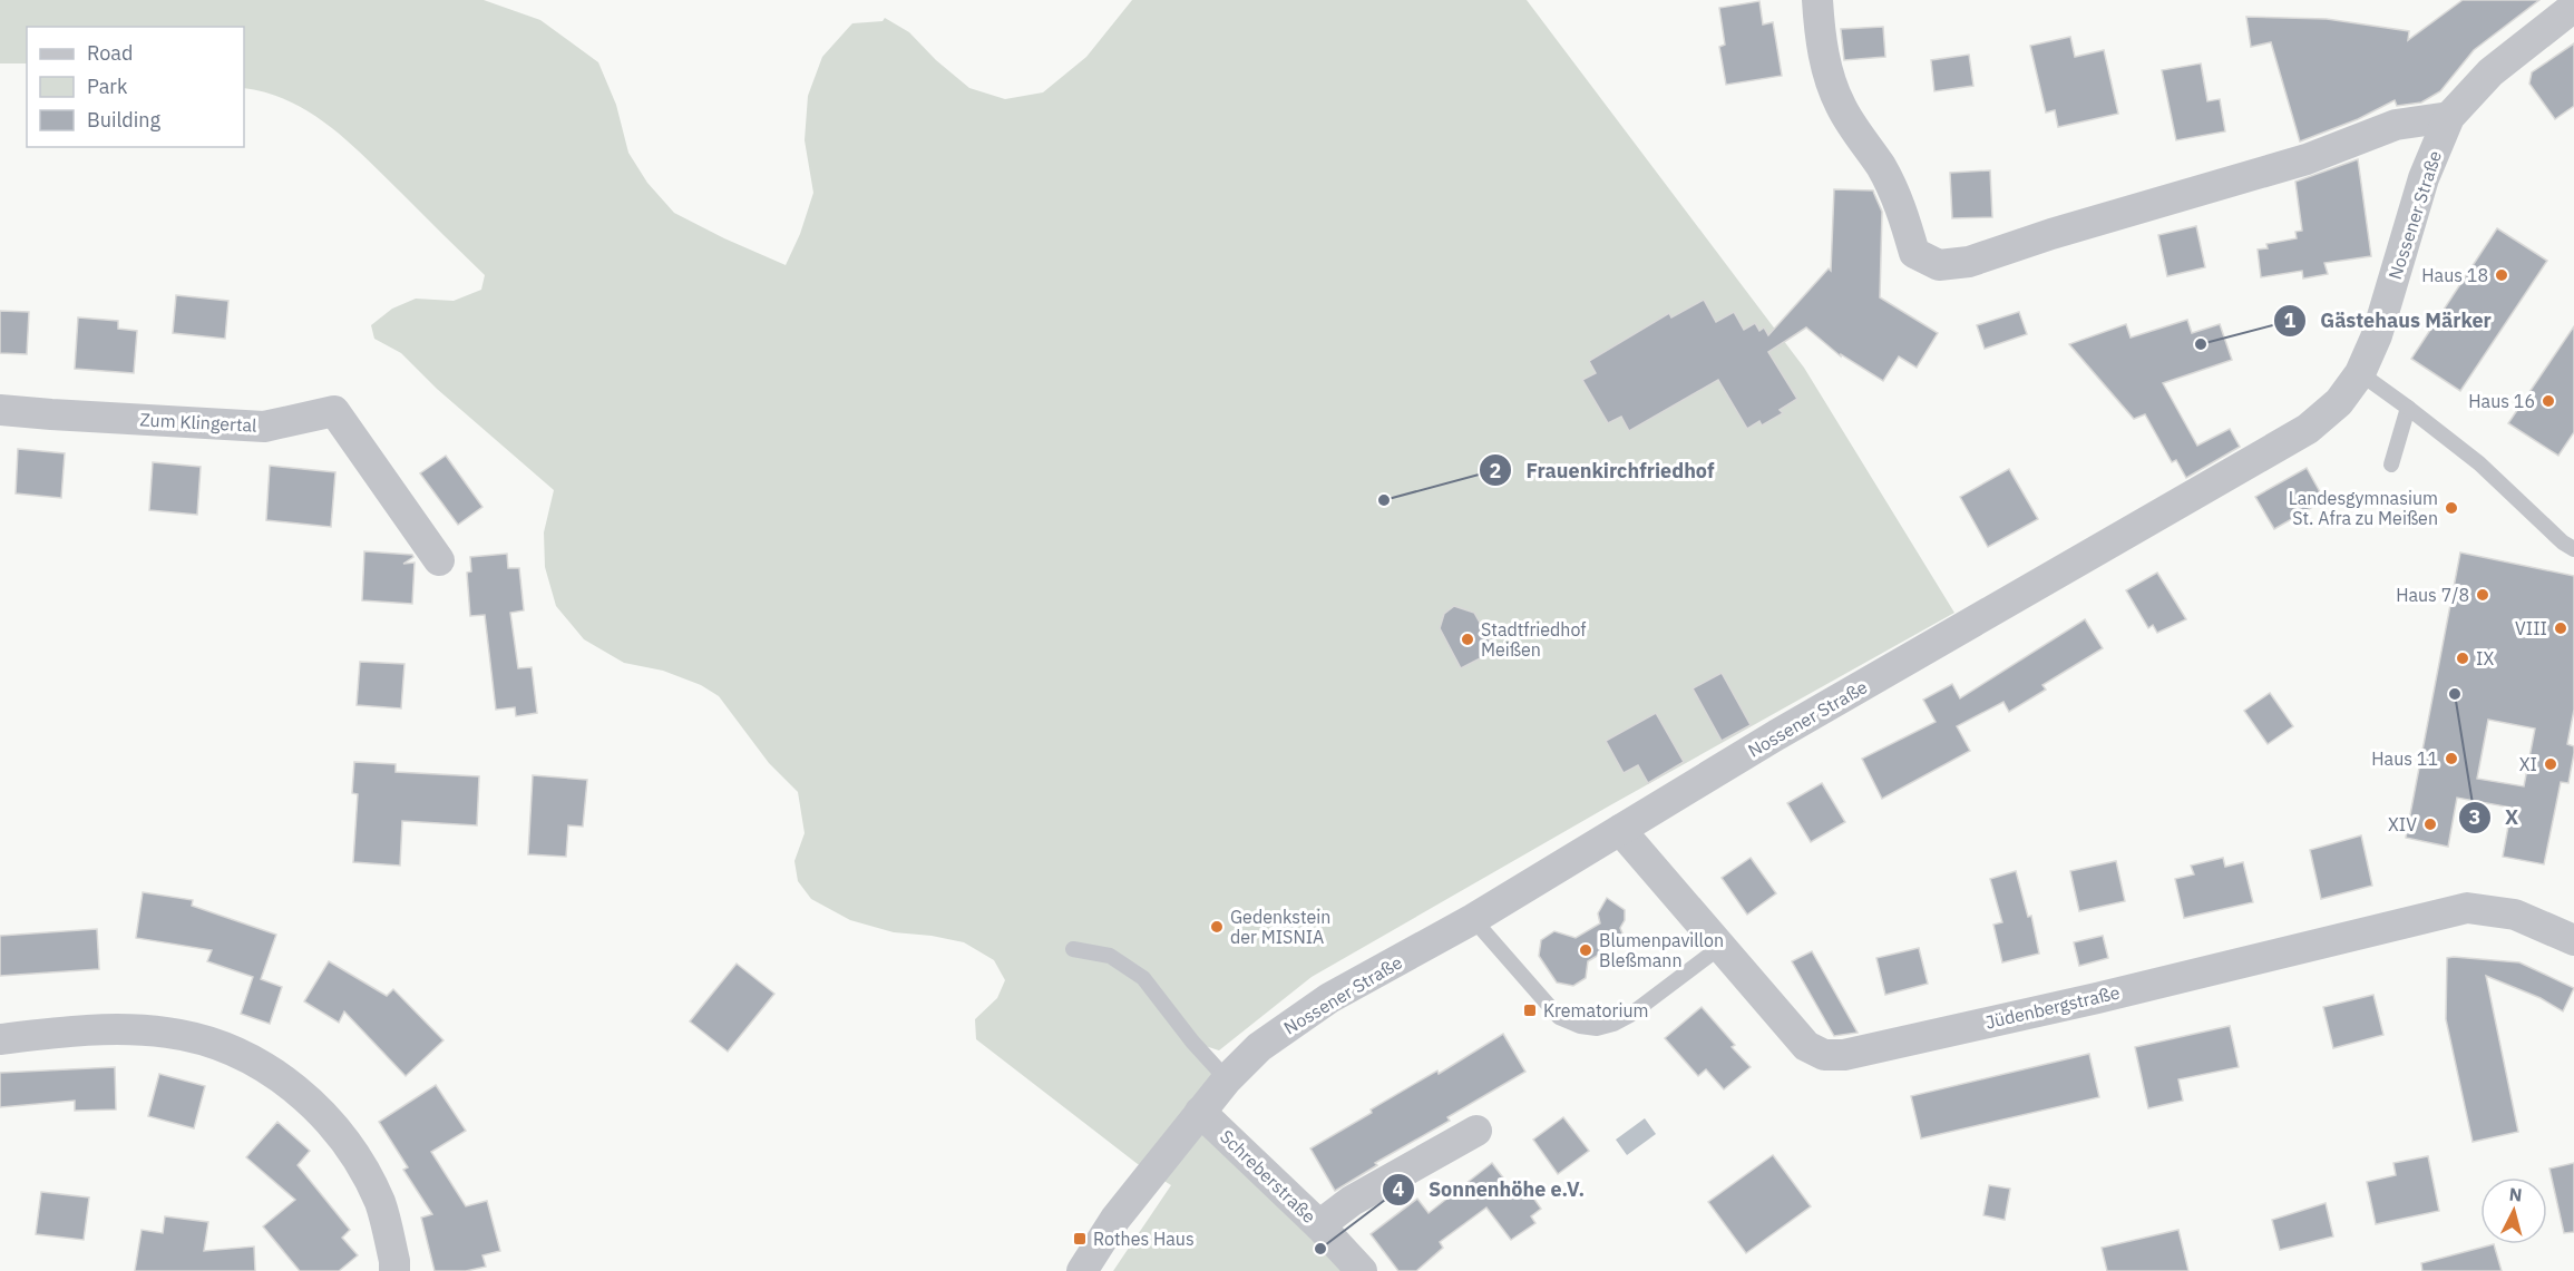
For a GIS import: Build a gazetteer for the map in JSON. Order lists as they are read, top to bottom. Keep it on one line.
{"streets":{"street":["Nossener Straße","Zum Klingertal","Jüdenbergstraße","Schreberstraße"]},"crossings":[["Nossener Straße","Jüdenbergstraße"],["Nossener Straße","Schreberstraße"]],"places":{"other":["Haus 18","Gästehaus Märker","Haus 16","Frauenkirchfriedhof","Landesgymnasium St. Afra zu Meißen","Haus 7/8","VIII","Stadtfriedhof Meißen","IX","X","Haus 11","XI","XIV","Gedenkstein der MISNIA","Blumenpavillon Bleßmann","Sonnenhöhe e.V."],"transit":["Krematorium","Rothes Haus"]},"legend":["Road","Park","Building"],"north":"top"}
